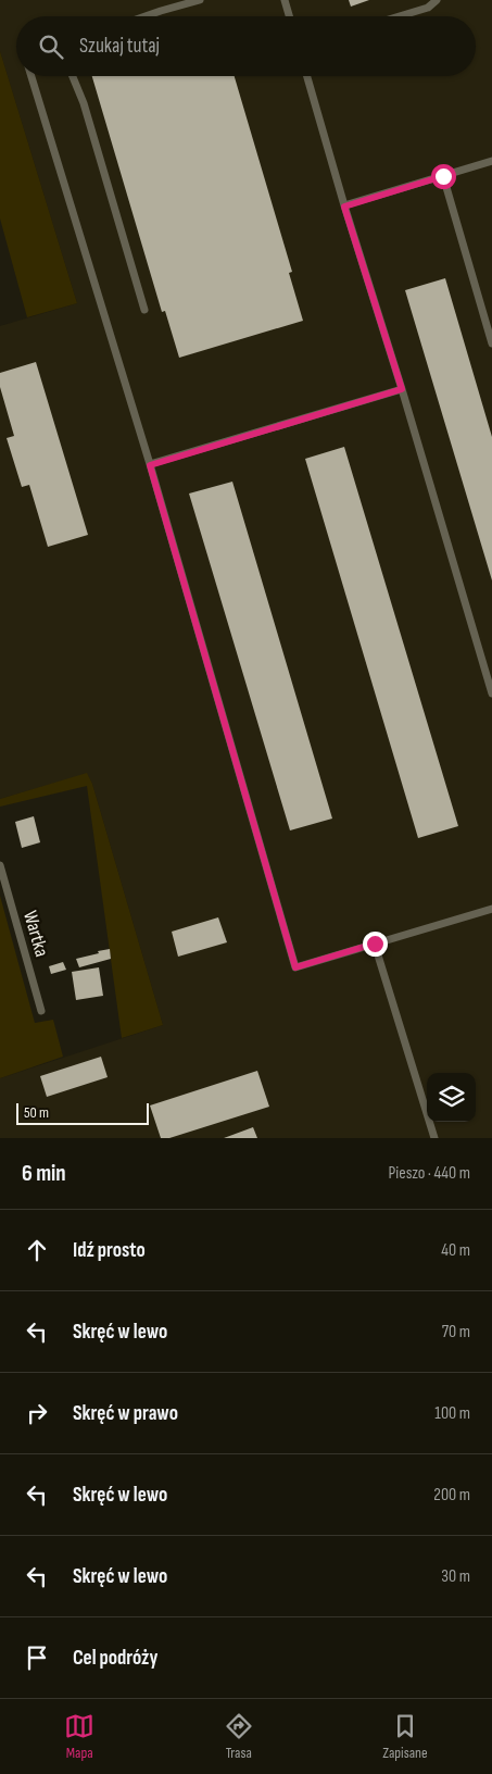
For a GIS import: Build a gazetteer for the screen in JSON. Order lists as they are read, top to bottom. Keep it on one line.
{"streets":{"lane":["Wartka"]},"scale_bar":"50 m","page":{"search":"Szukaj tutaj","scale":"50 m","heading":["6 min","Pieszo · 440 m"],"list":[["Idź prosto","40 m"],["Skręć w lewo","70 m"],["Skręć w prawo","100 m"],["Skręć w lewo","200 m"],["Skręć w lewo","30 m"],"Cel podróży"],"nav":["Mapa","Trasa","Zapisane"]}}
